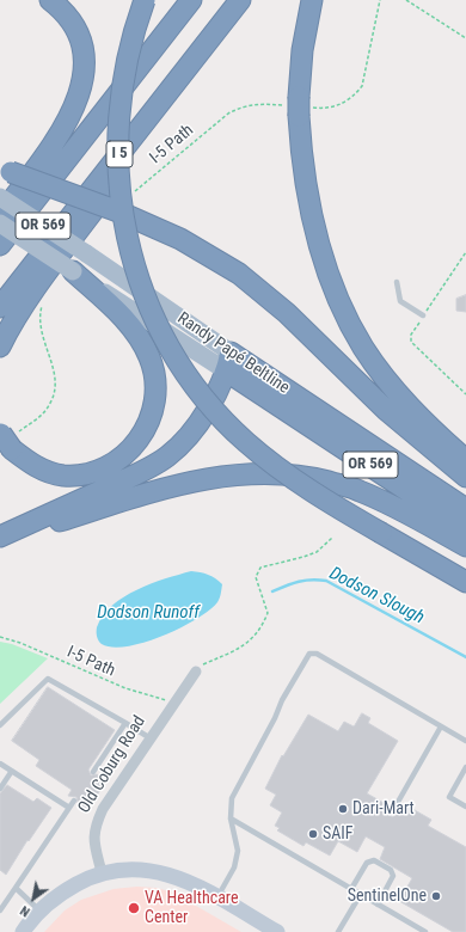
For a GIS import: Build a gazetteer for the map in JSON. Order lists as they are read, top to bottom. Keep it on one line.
{"streets":{"highway":["I 5","OR 569","Randy Papé Beltline"],"street":["Old Coburg Road"],"path":["I-5 Path"]},"crossings":[["I-5 Path","Old Coburg Road"]],"water":["Dodson Slough","Dodson Runoff"],"places":["Dari-Mart","SAIF","SentinelOne","VA Healthcare Center"],"north":"bottom left"}
